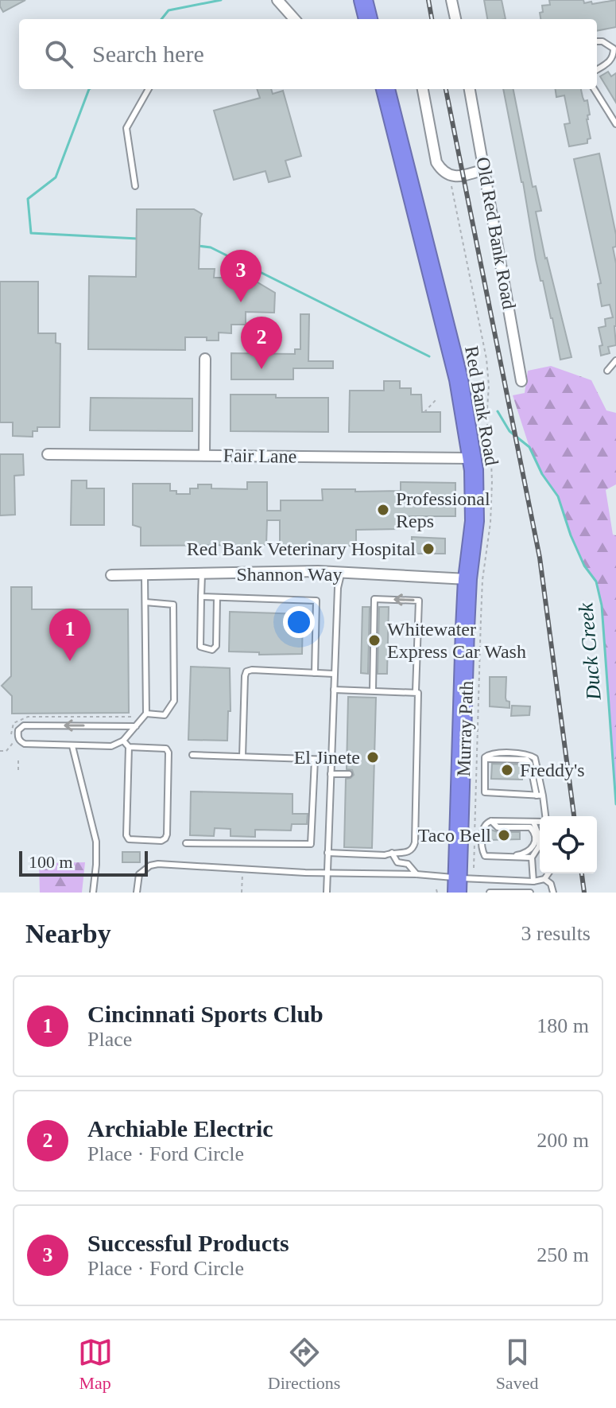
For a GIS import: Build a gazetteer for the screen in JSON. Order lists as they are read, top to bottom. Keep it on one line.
{"streets":{"highway":["Red Bank Road"],"street":["Old Red Bank Road","Fair Lane","Shannon Way"],"path":["Murray Path"]},"crossings":[["Red Bank Road","Fair Lane"],["Red Bank Road","Shannon Way"]],"water":["Duck Creek"],"places":["Professional Reps","Red Bank Veterinary Hospital","Whitewater Express Car Wash","El Jinete","Freddy's","Taco Bell"],"scale_bar":"100 m","page":{"search":"Search here","pins":["3","2","1"],"scale":"100 m","heading":["Nearby","3 results"],"list":[{"mark":"1","name":"Cincinnati Sports Club","note":"Place","value":"180 m"},{"mark":"2","name":"Archiable Electric","note":"Place · Ford Circle","value":"200 m"},{"mark":"3","name":"Successful Products","note":"Place · Ford Circle","value":"250 m"}],"nav":["Map","Directions","Saved"]}}
